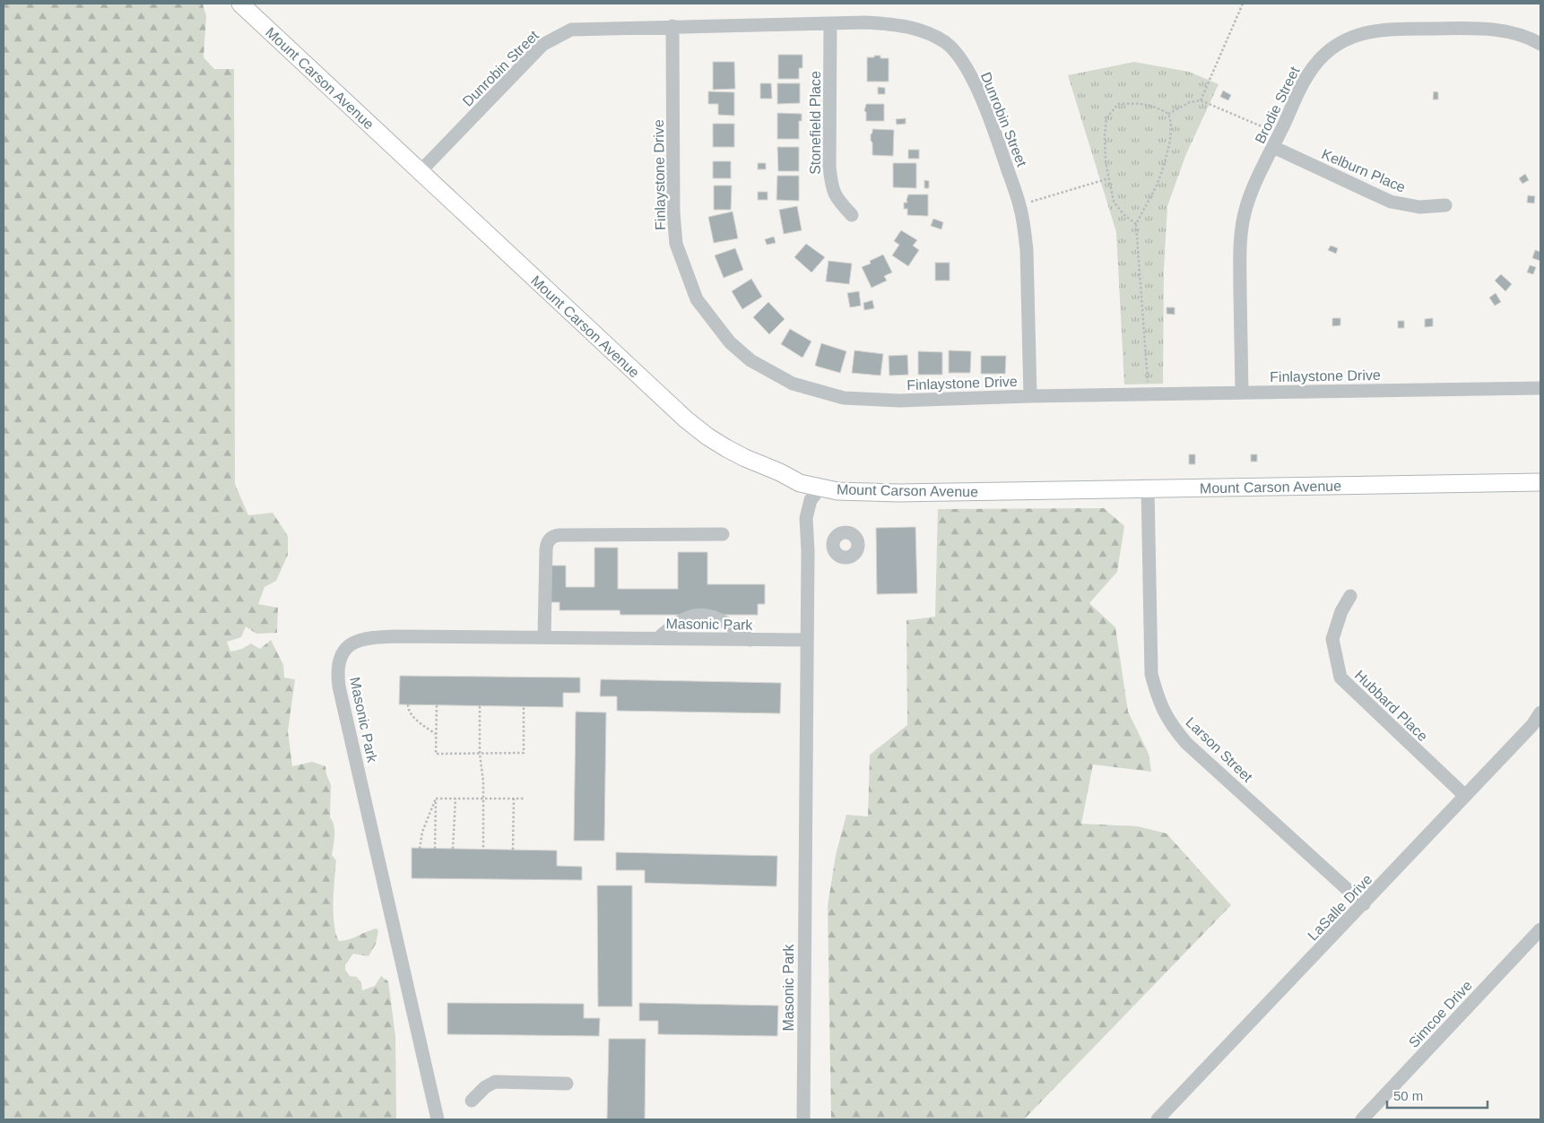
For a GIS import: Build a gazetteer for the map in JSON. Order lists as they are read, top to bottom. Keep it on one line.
{"streets":{"main road":["Mount Carson Avenue"],"street":["Dunrobin Street","Brodie Street","Stonefield Place","Kelburn Place","Finlaystone Drive","Masonic Park","Hubbard Place","Larson Street","LaSalle Drive","Simcoe Drive"]},"crossings":[["Dunrobin Street","Mount Carson Avenue"],["Dunrobin Street","Stonefield Place"],["Dunrobin Street","Finlaystone Drive"],["Mount Carson Avenue","Masonic Park"],["Mount Carson Avenue","Larson Street"],["Brodie Street","Kelburn Place"],["Brodie Street","Finlaystone Drive"],["Hubbard Place","LaSalle Drive"],["Larson Street","LaSalle Drive"]],"scale_bar":"50 m"}
